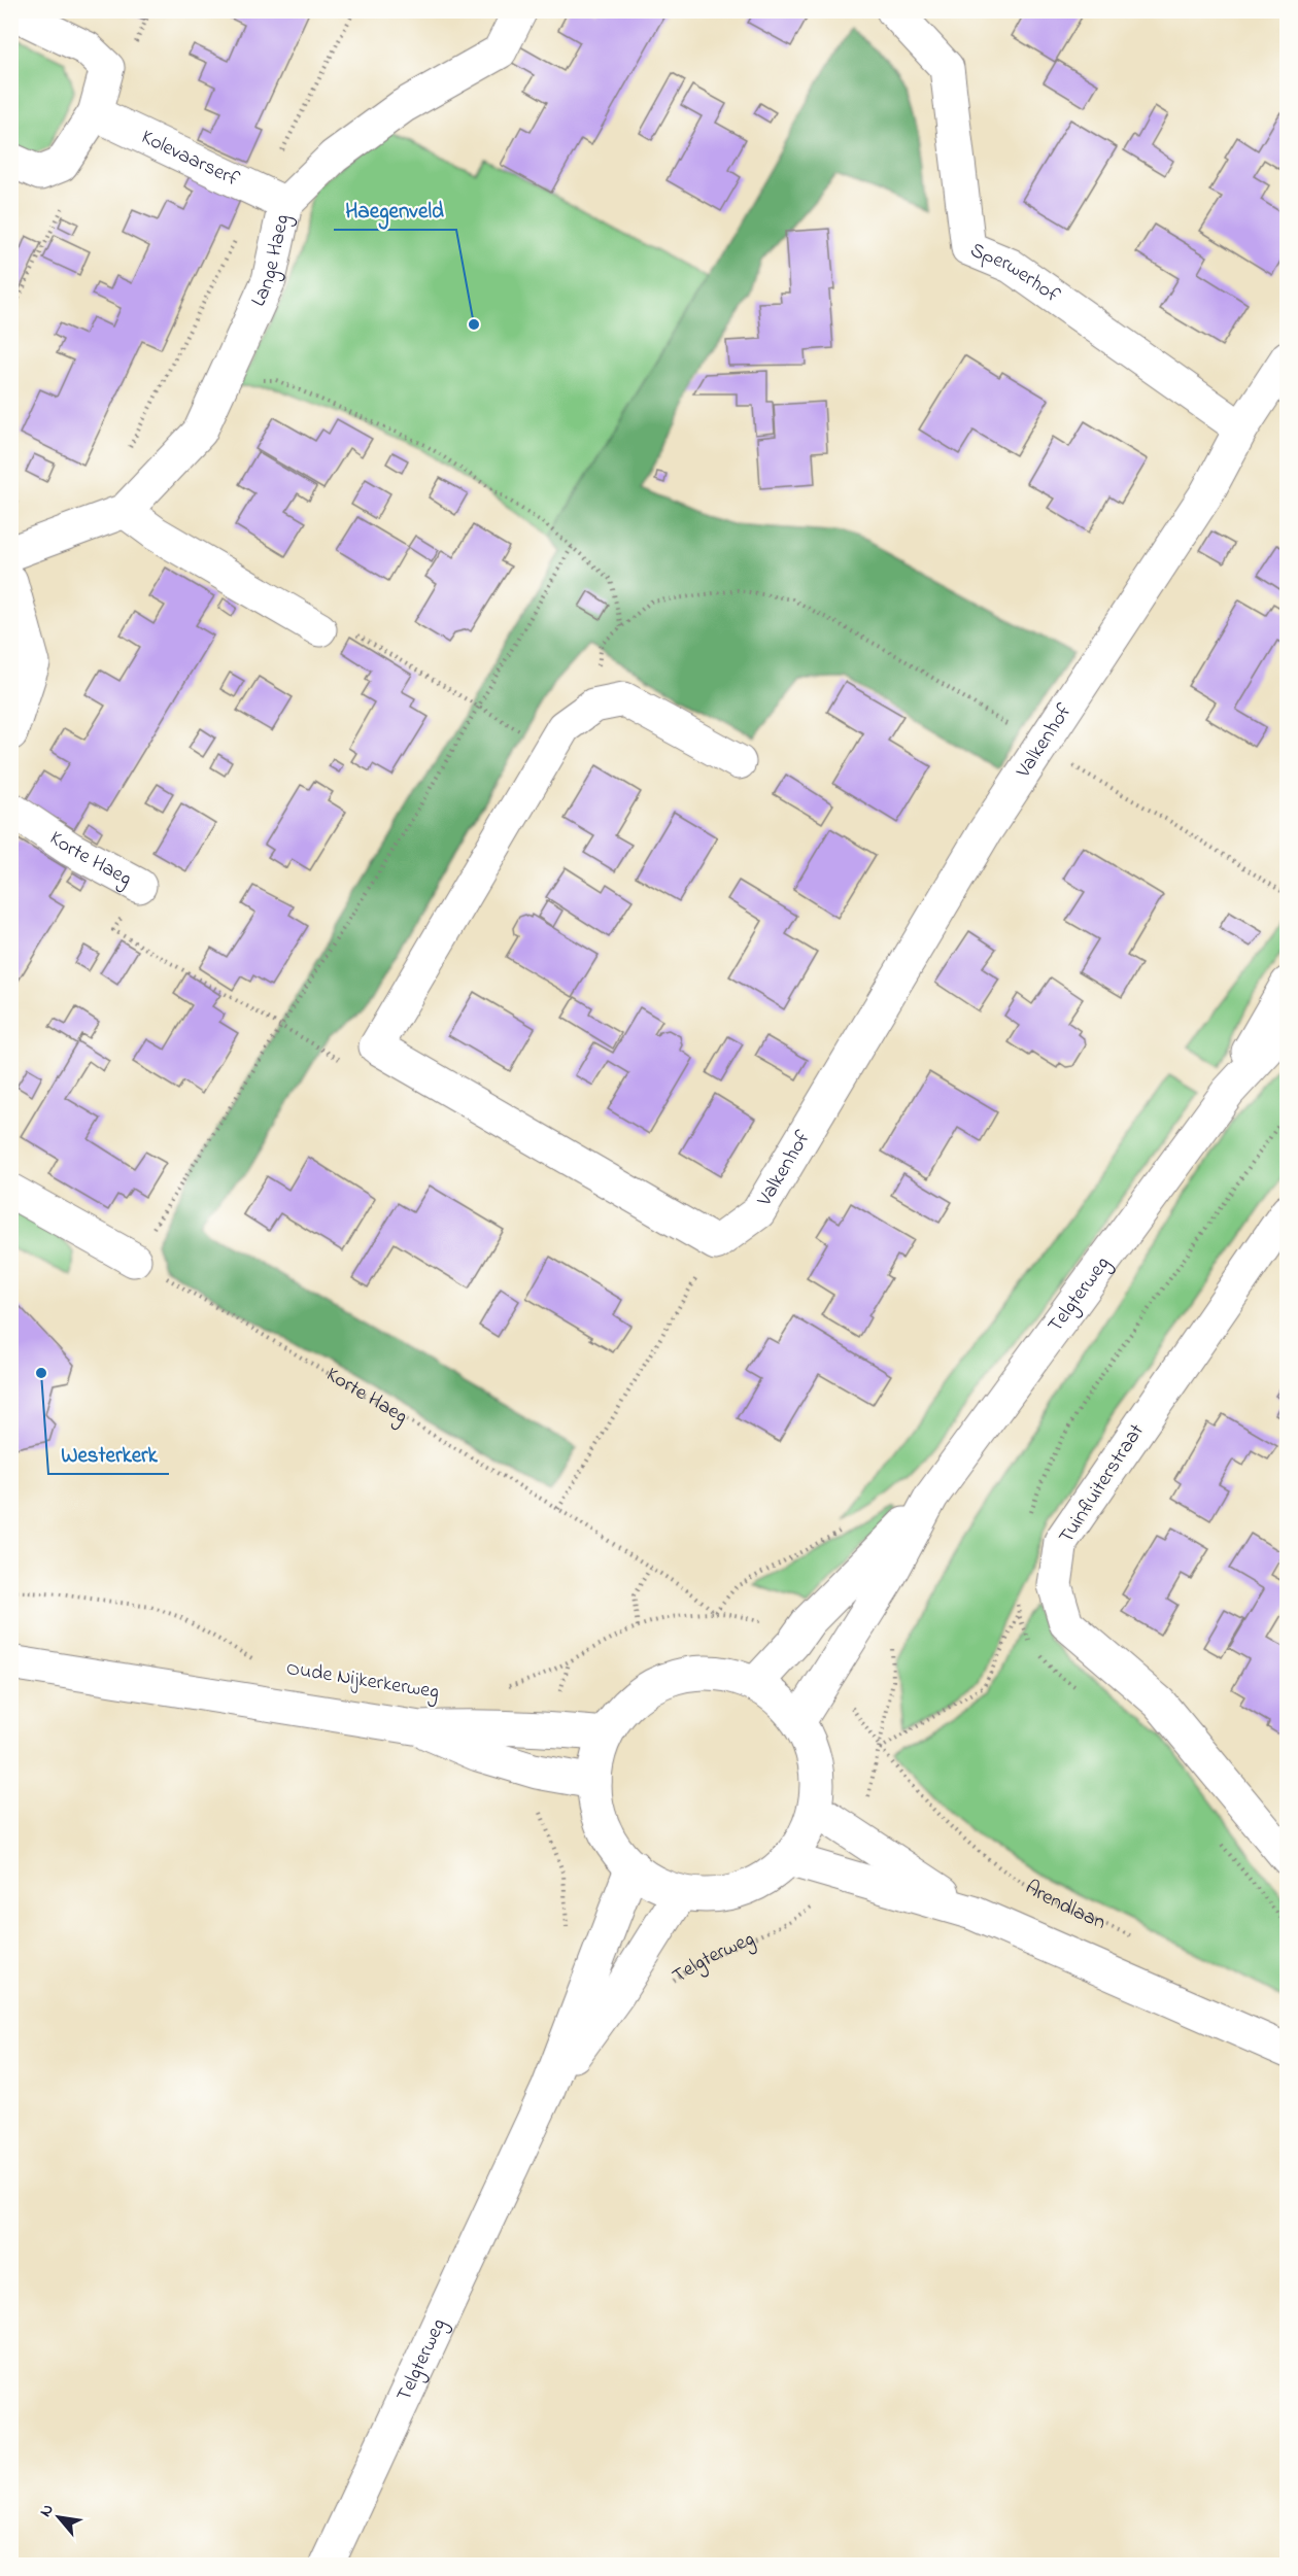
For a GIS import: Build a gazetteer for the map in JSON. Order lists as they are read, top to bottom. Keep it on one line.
{"streets":{"street":["Kolevaarserf","Lange Haeg","Sperwerhof","Valkenhof","Korte Haeg","Telgterweg","Tuinfluiterstraat","Oude Nijkerkerweg"],"path":["Arendlaan"]},"crossings":[["Kolevaarserf","Lange Haeg"],["Sperwerhof","Valkenhof"]],"places":["Haegenveld","Westerkerk"],"north":"top left"}
